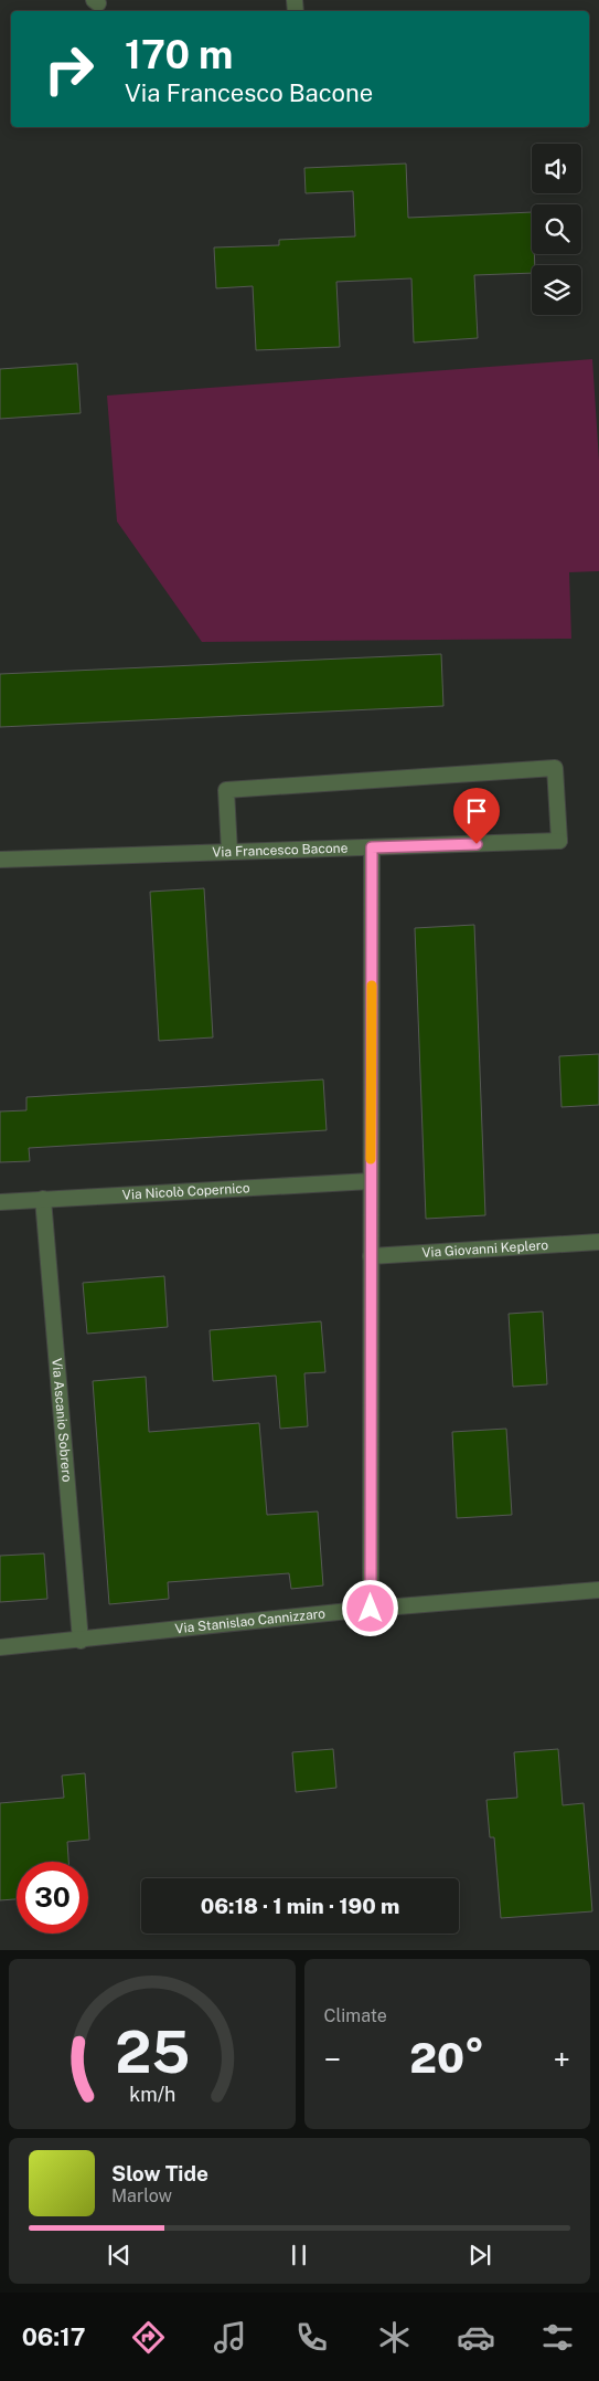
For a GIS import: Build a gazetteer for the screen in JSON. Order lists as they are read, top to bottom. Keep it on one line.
{"streets":{"street":["Via Francesco Bacone","Via Nicolò Copernico","Via Giovanni Keplero","Via Ascanio Sobrero","Via Stanislao Cannizzaro"]},"crossings":[["Via Nicolò Copernico","Via Ascanio Sobrero"],["Via Ascanio Sobrero","Via Stanislao Cannizzaro"]],"page":{"turn":["170 m","Via Francesco Bacone"],"limit":"30","trip":"06:18 · 1 min · 190 m","tile":"Climate","heat":["−","20°","+"],"song":["Slow Tide","Marlow"],"tabs":"06:17","gauge":["25","km/h"]}}
